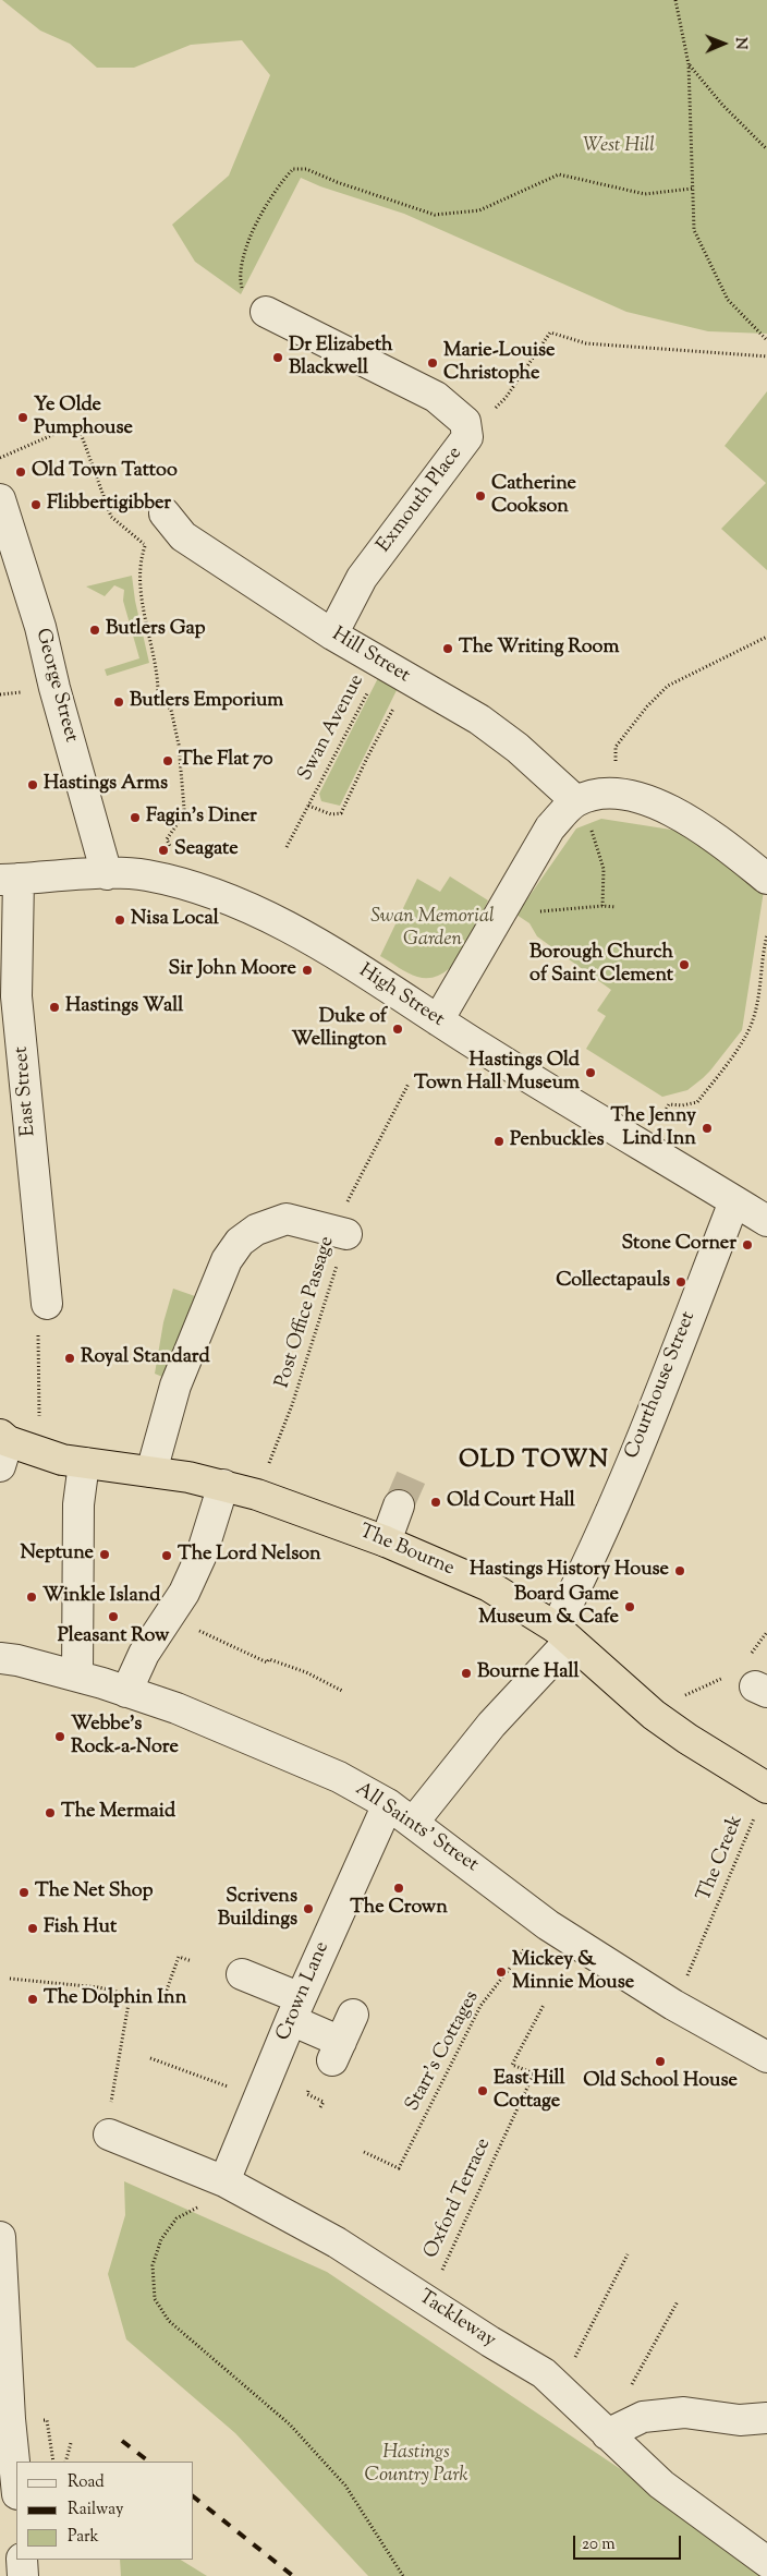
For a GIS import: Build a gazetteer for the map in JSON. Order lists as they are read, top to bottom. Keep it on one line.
{"streets":{"highway":["The Bourne"],"street":["Exmouth Place","Hill Street","George Street","High Street","East Street","Courthouse Street","All Saints' Street","Crown Lane","Tackleway"],"path":["Swan Avenue","Post Office Passage","The Creek","Starr's Cottages","Oxford Terrace"]},"crossings":[["Exmouth Place","Hill Street"],["Hill Street","Swan Avenue"],["George Street","High Street"],["High Street","East Street"],["High Street","Courthouse Street"],["Post Office Passage","The Bourne"],["Courthouse Street","The Bourne"],["Courthouse Street","All Saints' Street"],["The Bourne","The Creek"],["All Saints' Street","Crown Lane"],["All Saints' Street","Starr's Cottages"],["Crown Lane","Tackleway"],["Oxford Terrace","Tackleway"]],"districts":["OLD TOWN"],"parks":["West Hill","Swan Memorial Garden","Hastings Country Park"],"places":["Dr Elizabeth Blackwell","Marie-Louise Christophe","Ye Olde Pumphouse","Old Town Tattoo","Catherine Cookson","Flibbertigibber","Butlers Gap","The Writing Room","Butlers Emporium","The Flat 70","Hastings Arms","Fagin's Diner","Seagate","Nisa Local","Borough Church of Saint Clement","Sir John Moore","Hastings Wall","Duke of Wellington","Hastings Old Town Hall Museum","The Jenny Lind Inn","Penbuckles","Stone Corner","Collectapauls","Royal Standard","Old Court Hall","Neptune","The Lord Nelson","Hastings History House","Winkle Island","Board Game Museum & Cafe","Pleasant Row","Bourne Hall","Webbe's Rock-a-Nore","The Mermaid","The Crown","The Net Shop","Scrivens Buildings","Fish Hut","Mickey & Minnie Mouse","The Dolphin Inn","Old School House","East Hill Cottage"],"legend":["Road","Railway","Park"],"scale_bar":"20 m","north":"right"}
